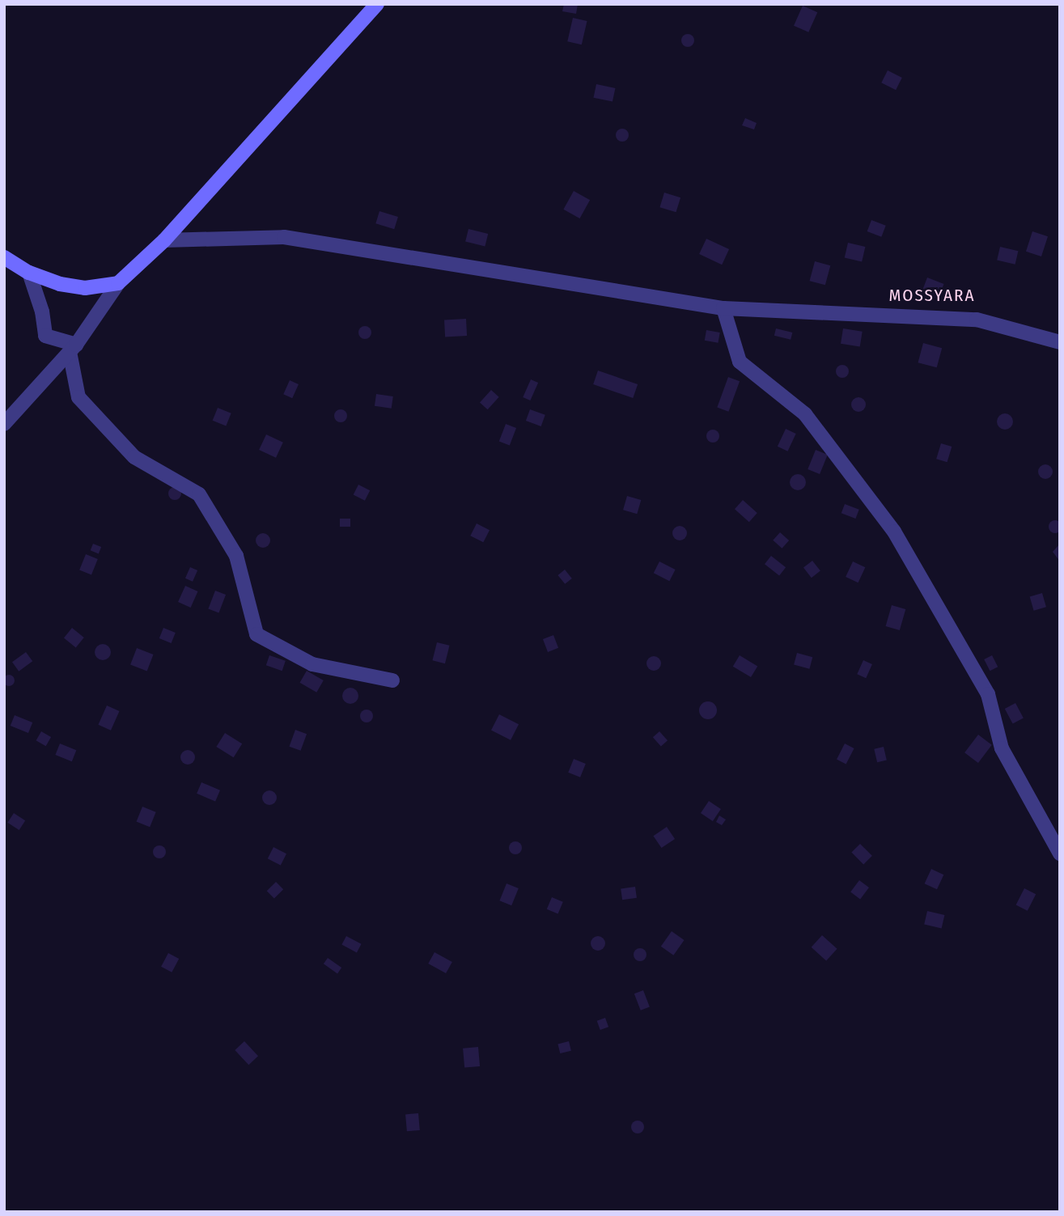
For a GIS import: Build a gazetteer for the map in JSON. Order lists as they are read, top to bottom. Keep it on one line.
{"districts":["MOSSYARA"]}
